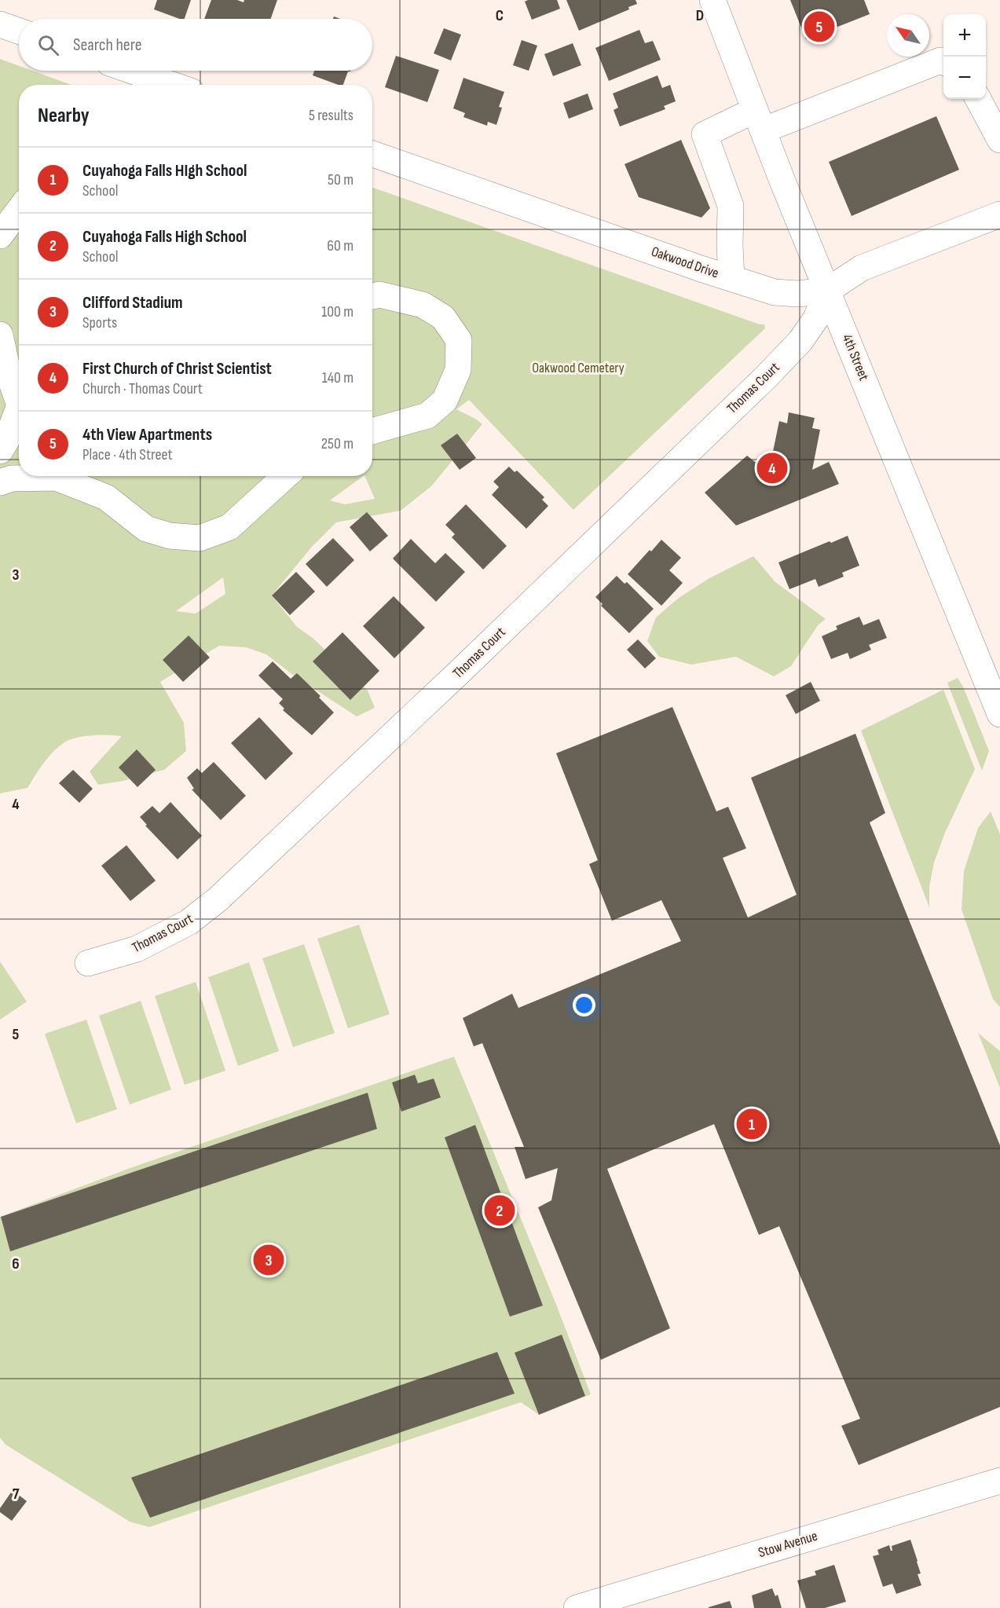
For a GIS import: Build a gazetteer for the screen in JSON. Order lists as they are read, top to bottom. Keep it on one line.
{"streets":{"street":["Oakwood Drive","4th Street","Thomas Court","Stow Avenue"]},"crossings":[["Oakwood Drive","4th Street"],["Oakwood Drive","Thomas Court"],["4th Street","Thomas Court"]],"parks":["Oakwood Cemetery"],"north":"top left","page":{"pins":["5","4","1","2","3"],"map_buttons":["+","−"],"search":"Search here","heading":["Nearby","5 results"],"list":[{"mark":"1","name":"Cuyahoga Falls HIgh School","note":"School","value":"50 m"},{"mark":"2","name":"Cuyahoga Falls High School","note":"School","value":"60 m"},{"mark":"3","name":"Clifford Stadium","note":"Sports","value":"100 m"},{"mark":"4","name":"First Church of Christ Scientist","note":"Church · Thomas Court","value":"140 m"},{"mark":"5","name":"4th View Apartments","note":"Place · 4th Street","value":"250 m"}]},"grid":{"columns":["C","D"],"rows":["3","4","5","6","7"]}}
